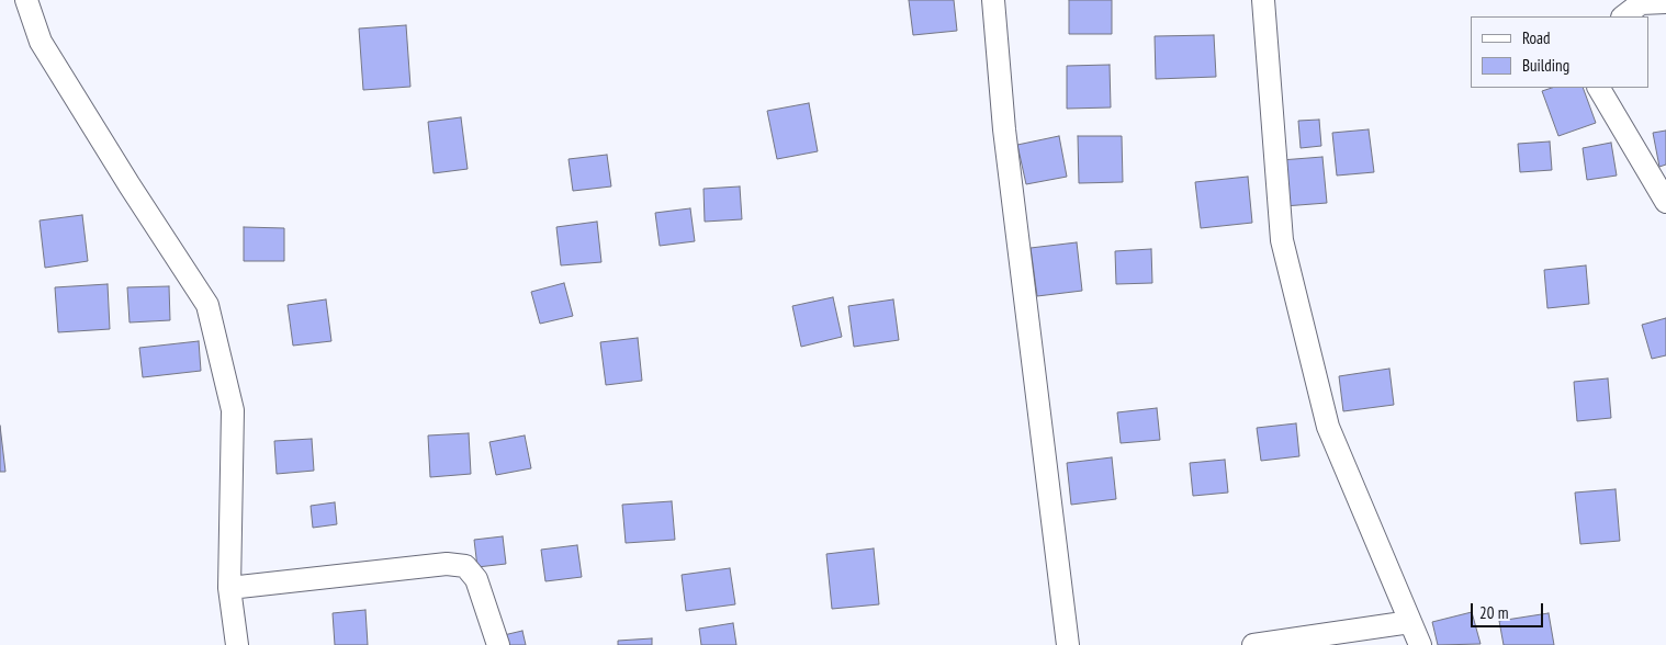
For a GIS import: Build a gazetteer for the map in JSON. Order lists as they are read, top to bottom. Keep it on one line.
{"legend":["Road","Building"],"scale_bar":"20 m"}
